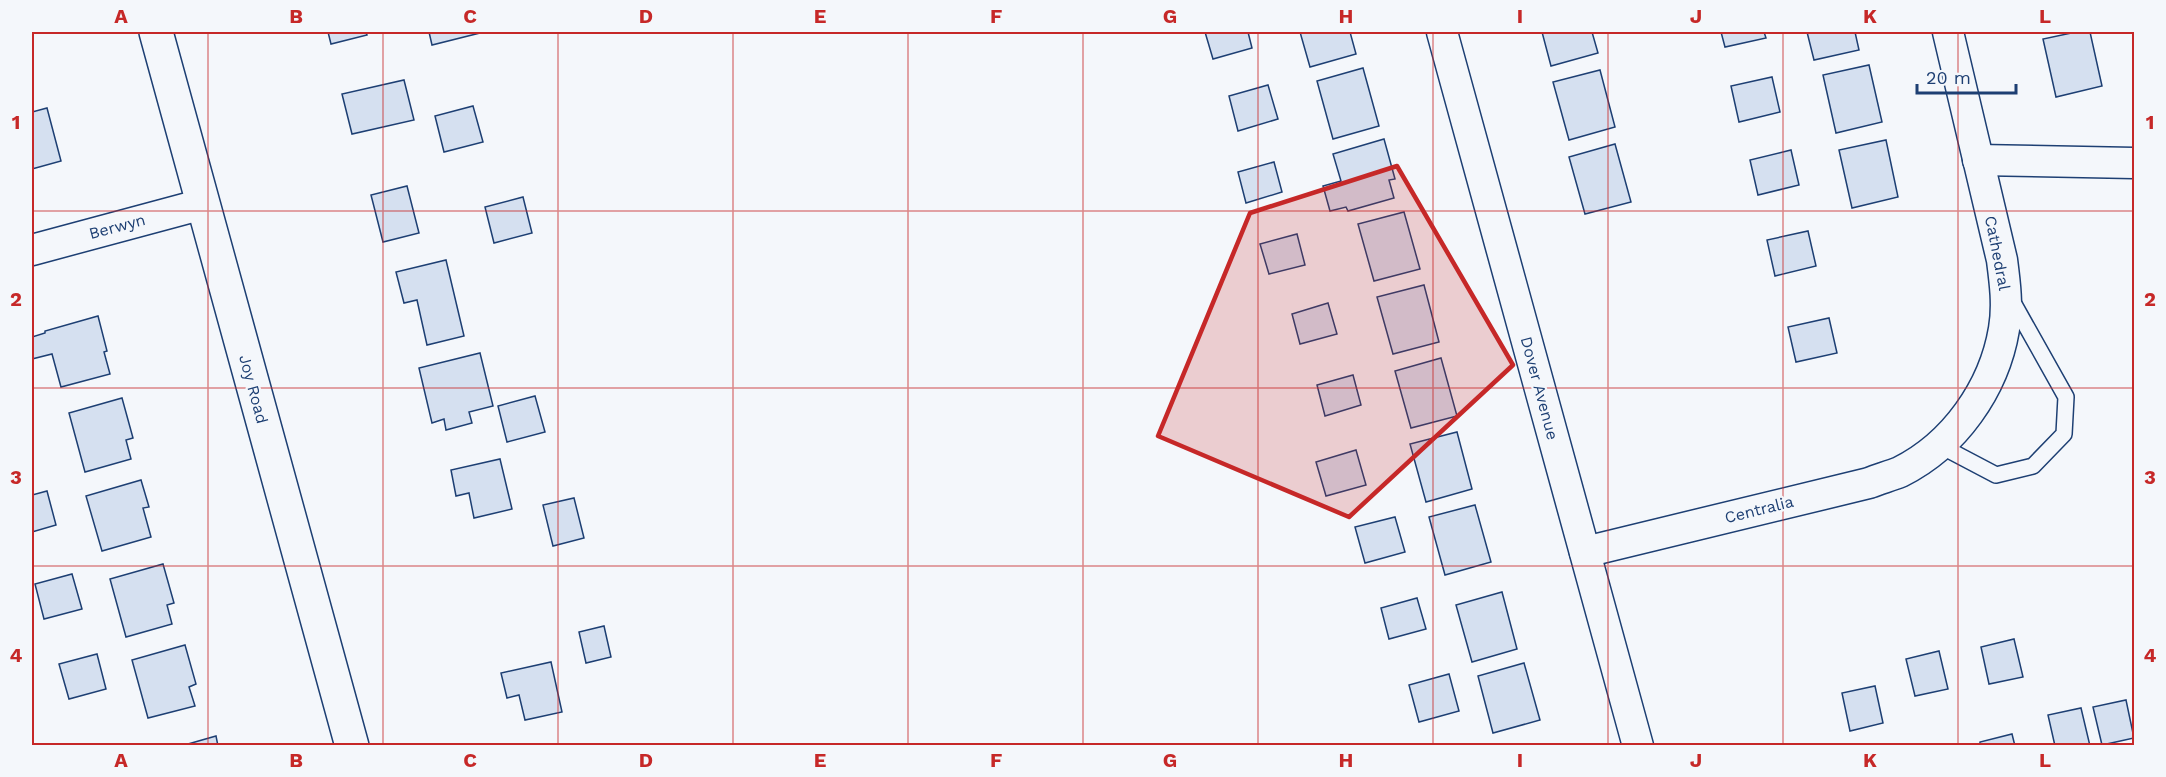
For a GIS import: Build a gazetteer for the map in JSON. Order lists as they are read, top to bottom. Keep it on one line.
{"streets":{"main road":["Joy Road"],"street":["Berwyn","Cathedral","Dover Avenue","Centralia"]},"crossings":[["Berwyn","Joy Road"],["Cathedral","Centralia"],["Dover Avenue","Centralia"]],"scale_bar":"20 m","grid":{"columns":["A","B","C","D","E","F","G","H","I","J","K","L"],"rows":["1","2","3","4"]}}
